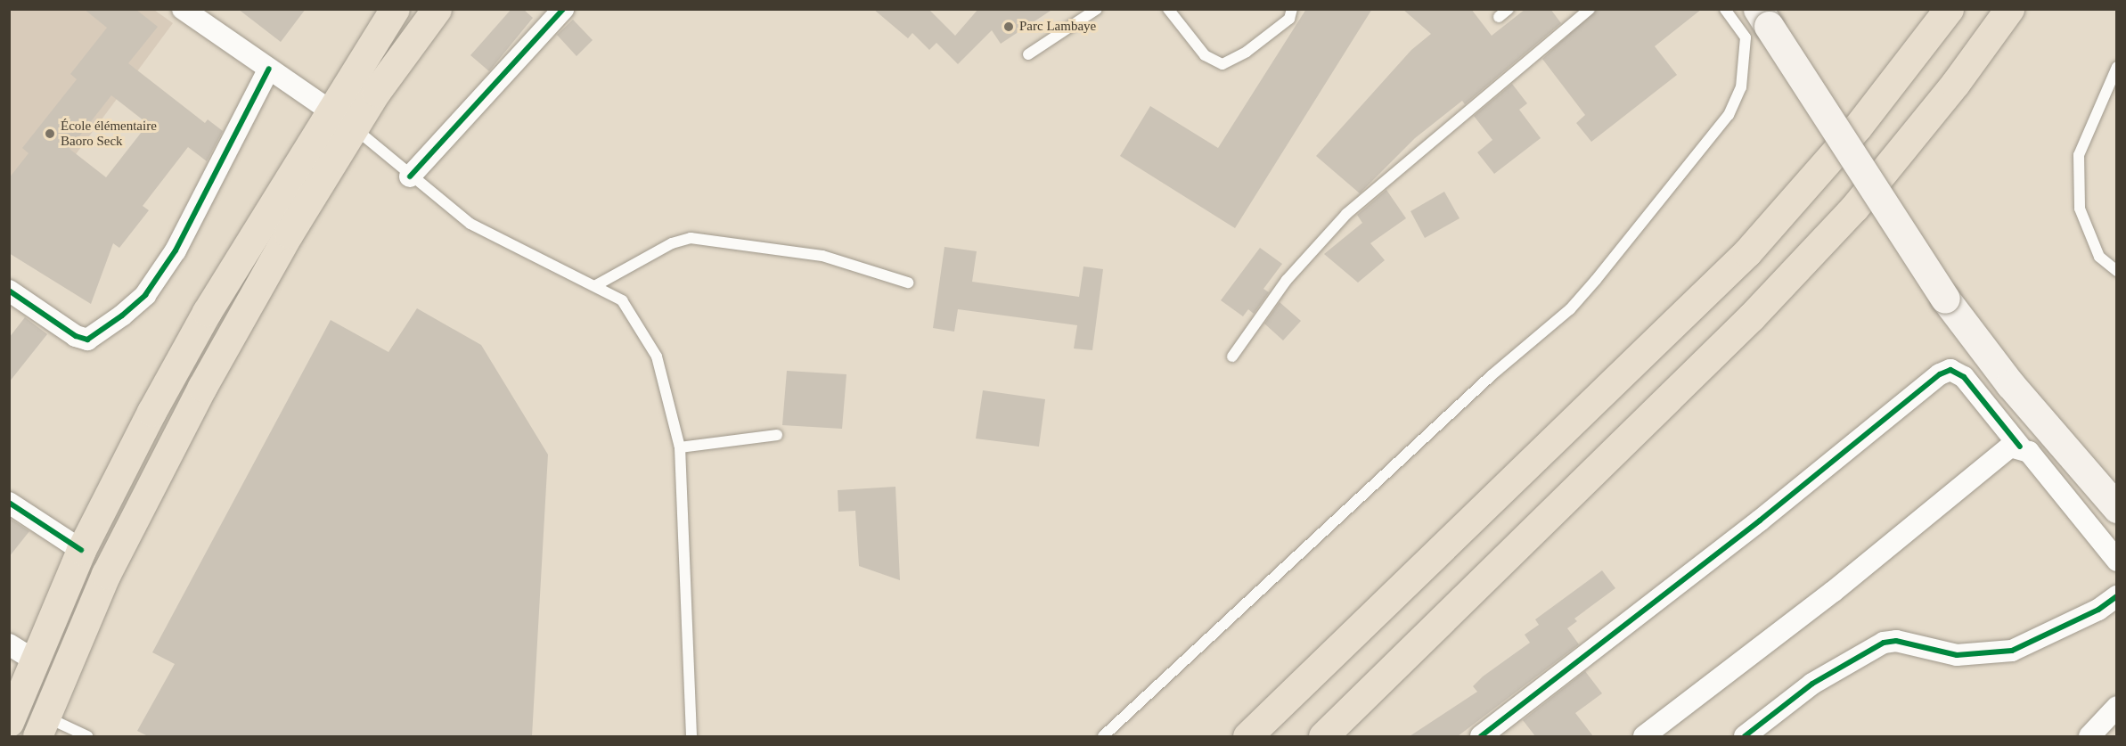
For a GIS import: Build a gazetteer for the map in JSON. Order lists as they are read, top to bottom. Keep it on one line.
{"places":["Parc Lambaye","École élémentaire Baoro Seck"]}
